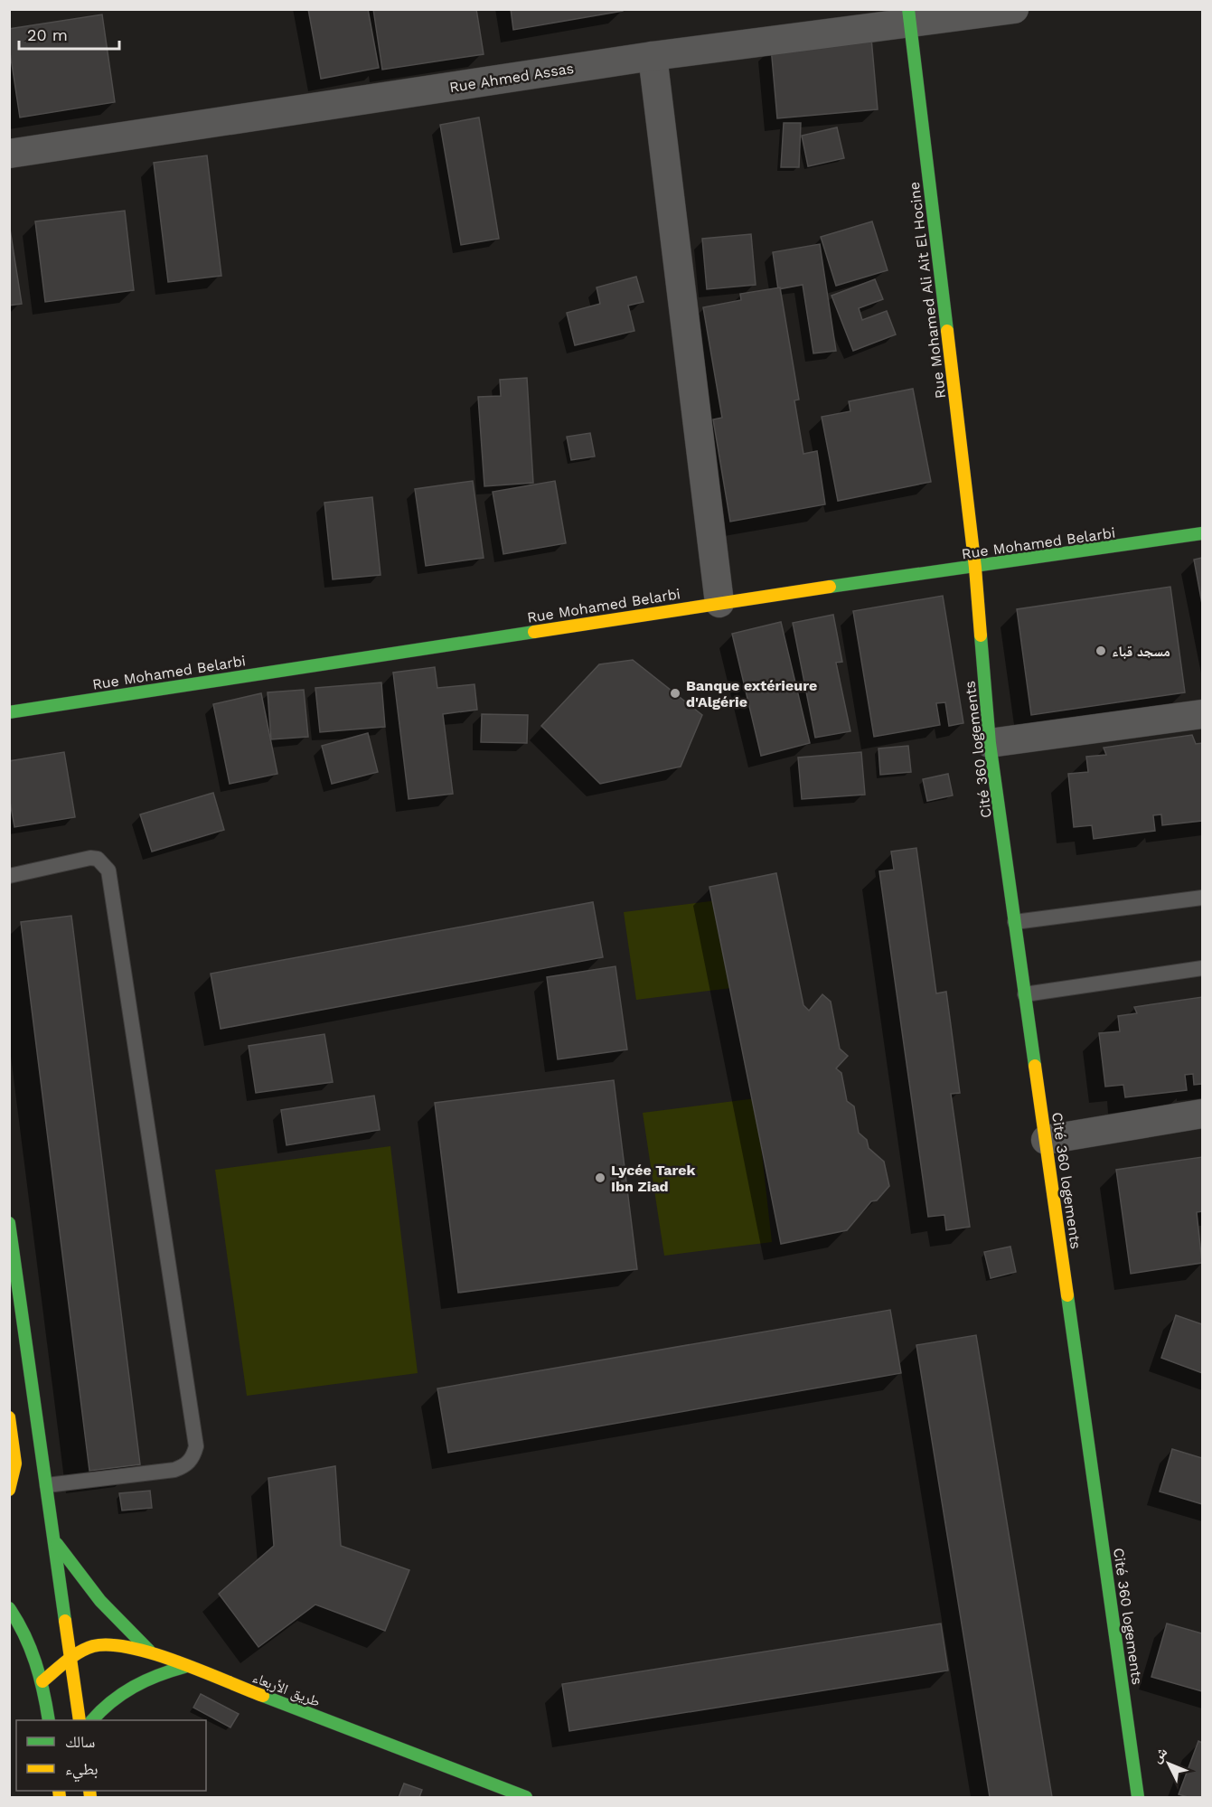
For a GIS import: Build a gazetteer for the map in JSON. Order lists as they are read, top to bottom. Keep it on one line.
{"streets":{"street":["Rue Ahmed Assas","Rue Mohamed Ali Ait El Hocine","Rue Mohamed Belarbi","Cité 360 logements","طريق الأربعاء"]},"crossings":[["Rue Ahmed Assas","Rue Mohamed Ali Ait El Hocine"],["Rue Mohamed Ali Ait El Hocine","Rue Mohamed Belarbi"],["Rue Mohamed Ali Ait El Hocine","Cité 360 logements"],["Rue Mohamed Belarbi","Cité 360 logements"]],"places":["مسجد قباء","Banque extérieure d'Algérie","Lycée Tarek Ibn Ziad"],"legend":["سالك","بطيء"],"scale_bar":"20 m","north":"top left"}
